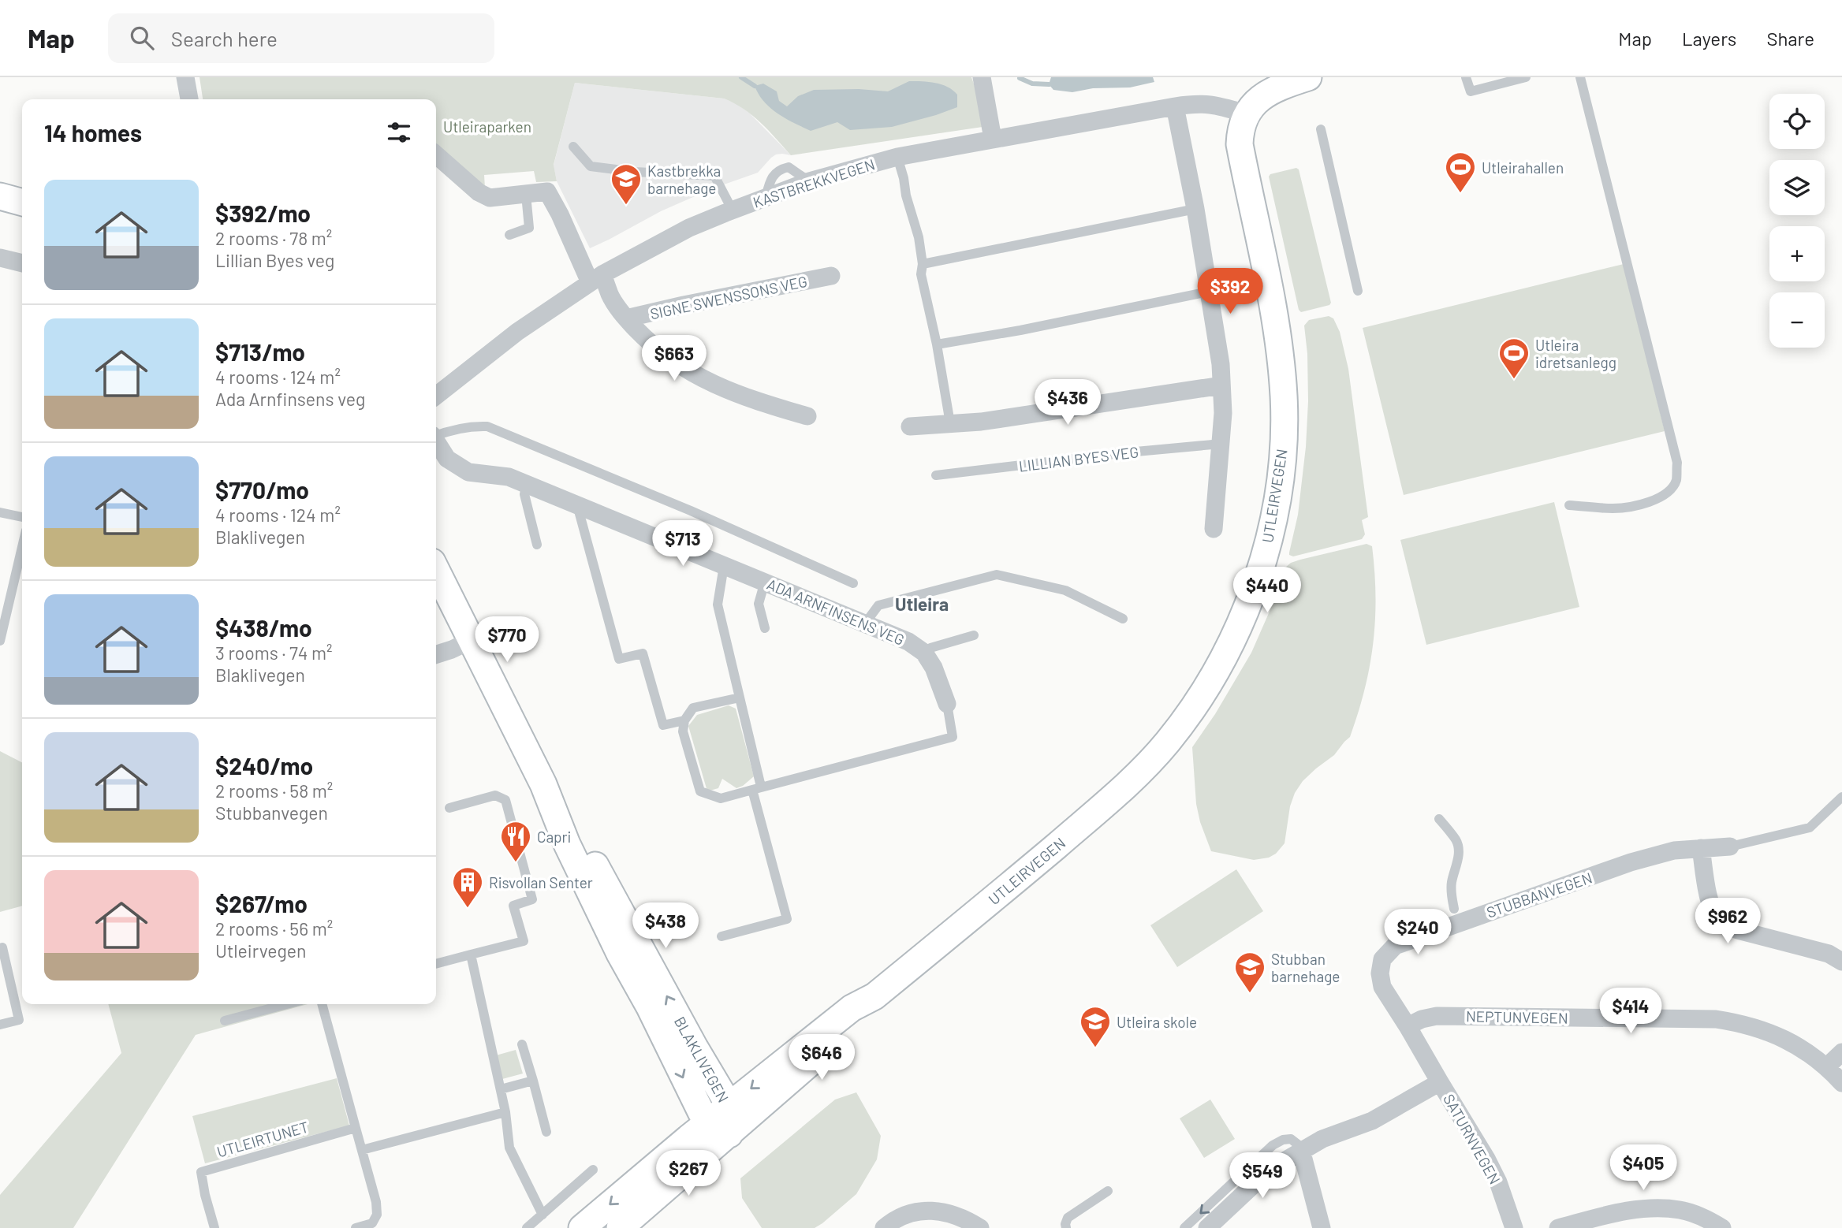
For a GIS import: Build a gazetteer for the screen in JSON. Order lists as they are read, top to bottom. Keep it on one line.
{"streets":{"main road":["UTLEIRVEGEN","BLAKLIVEGEN"],"street":["KASTBREKKVEGEN","SIGNE SWENSSONS VEG","ADA ARNFINSENS VEG","STUBBANVEGEN","NEPTUNVEGEN","SATURNVEGEN"],"lane":["LILLIAN BYES VEG","UTLEIRTUNET"]},"crossings":[["KASTBREKKVEGEN","SIGNE SWENSSONS VEG"],["KASTBREKKVEGEN","UTLEIRVEGEN"],["UTLEIRVEGEN","BLAKLIVEGEN"],["STUBBANVEGEN","NEPTUNVEGEN"],["STUBBANVEGEN","SATURNVEGEN"]],"districts":["Utleira"],"parks":["Utleiraparken"],"places":{"sports":["Utleirahallen","Utleira idretsanlegg"],"school or university":["Kastbrekka barnehage","Stubban barnehage","Utleira skole"],"restaurant":["Capri"],"building":["Risvollan Senter"]},"page":{"header":"Map","search":"Search here","nav":["Map","Layers","Share"],"map_buttons":["+","−"],"heading":"14 homes","list":[{"name":"$392/mo","note":"2 rooms · 78 m² · Lillian Byes veg"},{"name":"$713/mo","note":"4 rooms · 124 m² · Ada Arnfinsens veg"},{"name":"$770/mo","note":"4 rooms · 124 m² · Blaklivegen"},{"name":"$438/mo","note":"3 rooms · 74 m² · Blaklivegen"},{"name":"$240/mo","note":"2 rooms · 58 m² · Stubbanvegen"},{"name":"$267/mo","note":"2 rooms · 56 m² · Utleirvegen"}],"price":["$392","$663","$436","$713","$440","$770","$962","$438","$240","$414","$646","$405","$267","$549"]}}
